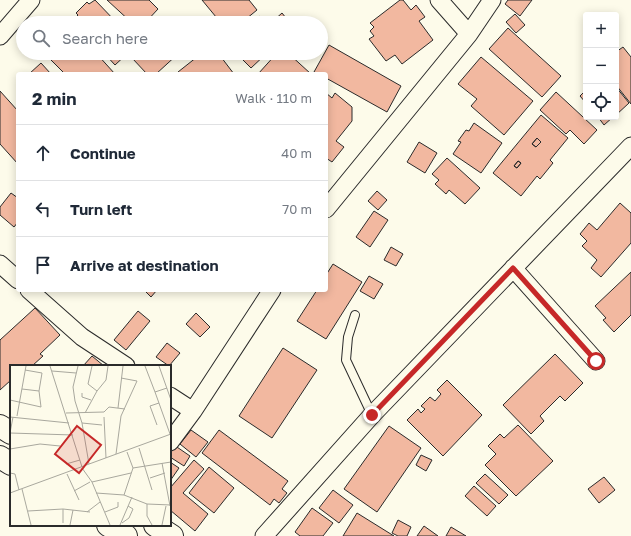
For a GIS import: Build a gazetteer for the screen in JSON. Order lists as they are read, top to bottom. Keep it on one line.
{"page":{"map_buttons":["+","−"],"search":"Search here","heading":["2 min","Walk · 110 m"],"list":[["Continue","40 m"],["Turn left","70 m"],"Arrive at destination"]}}
